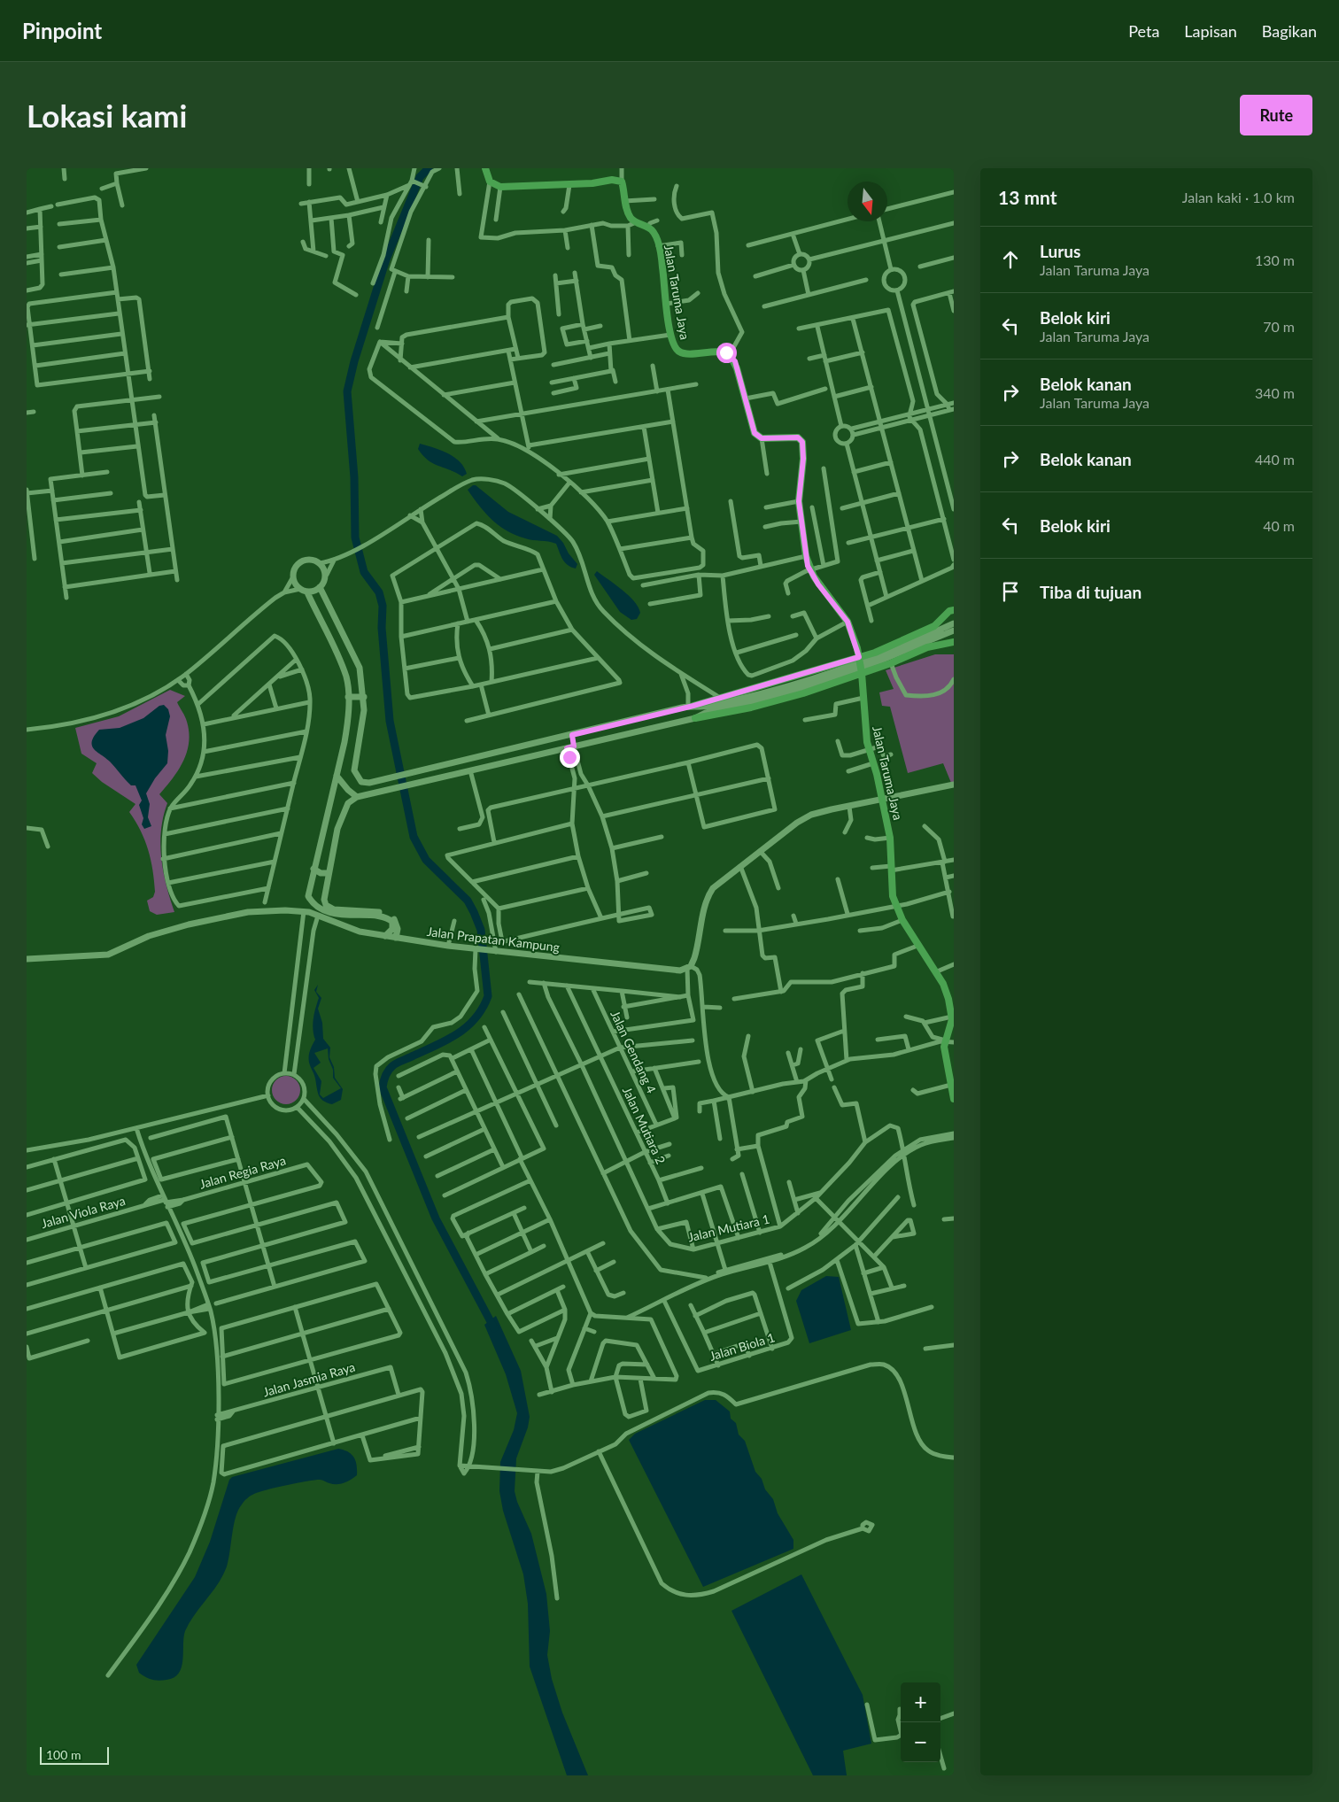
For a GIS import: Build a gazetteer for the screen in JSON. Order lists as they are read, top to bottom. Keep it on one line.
{"streets":{"main road":["Jalan Taruma Jaya"],"street":["Jalan Prapatan Kampung","Jalan Gendang 4","Jalan Mutiara 2","Jalan Regia Raya","Jalan Viola Raya","Jalan Mutiara 1","Jalan Biola 1","Jalan Jasmia Raya"]},"crossings":[["Jalan Regia Raya","Jalan Viola Raya"]],"scale_bar":"100 m","north":"bottom","page":{"header":"Pinpoint","nav":["Peta","Lapisan","Bagikan"],"buttons":"Rute","title":"Lokasi kami","heading":["13 mnt","Jalan kaki · 1.0 km"],"list":[["Lurus","Jalan Taruma Jaya","130 m"],["Belok kiri","Jalan Taruma Jaya","70 m"],["Belok kanan","Jalan Taruma Jaya","340 m"],["Belok kanan","440 m"],["Belok kiri","40 m"],"Tiba di tujuan"],"map_buttons":["+","−"],"scale":"100 m"}}
